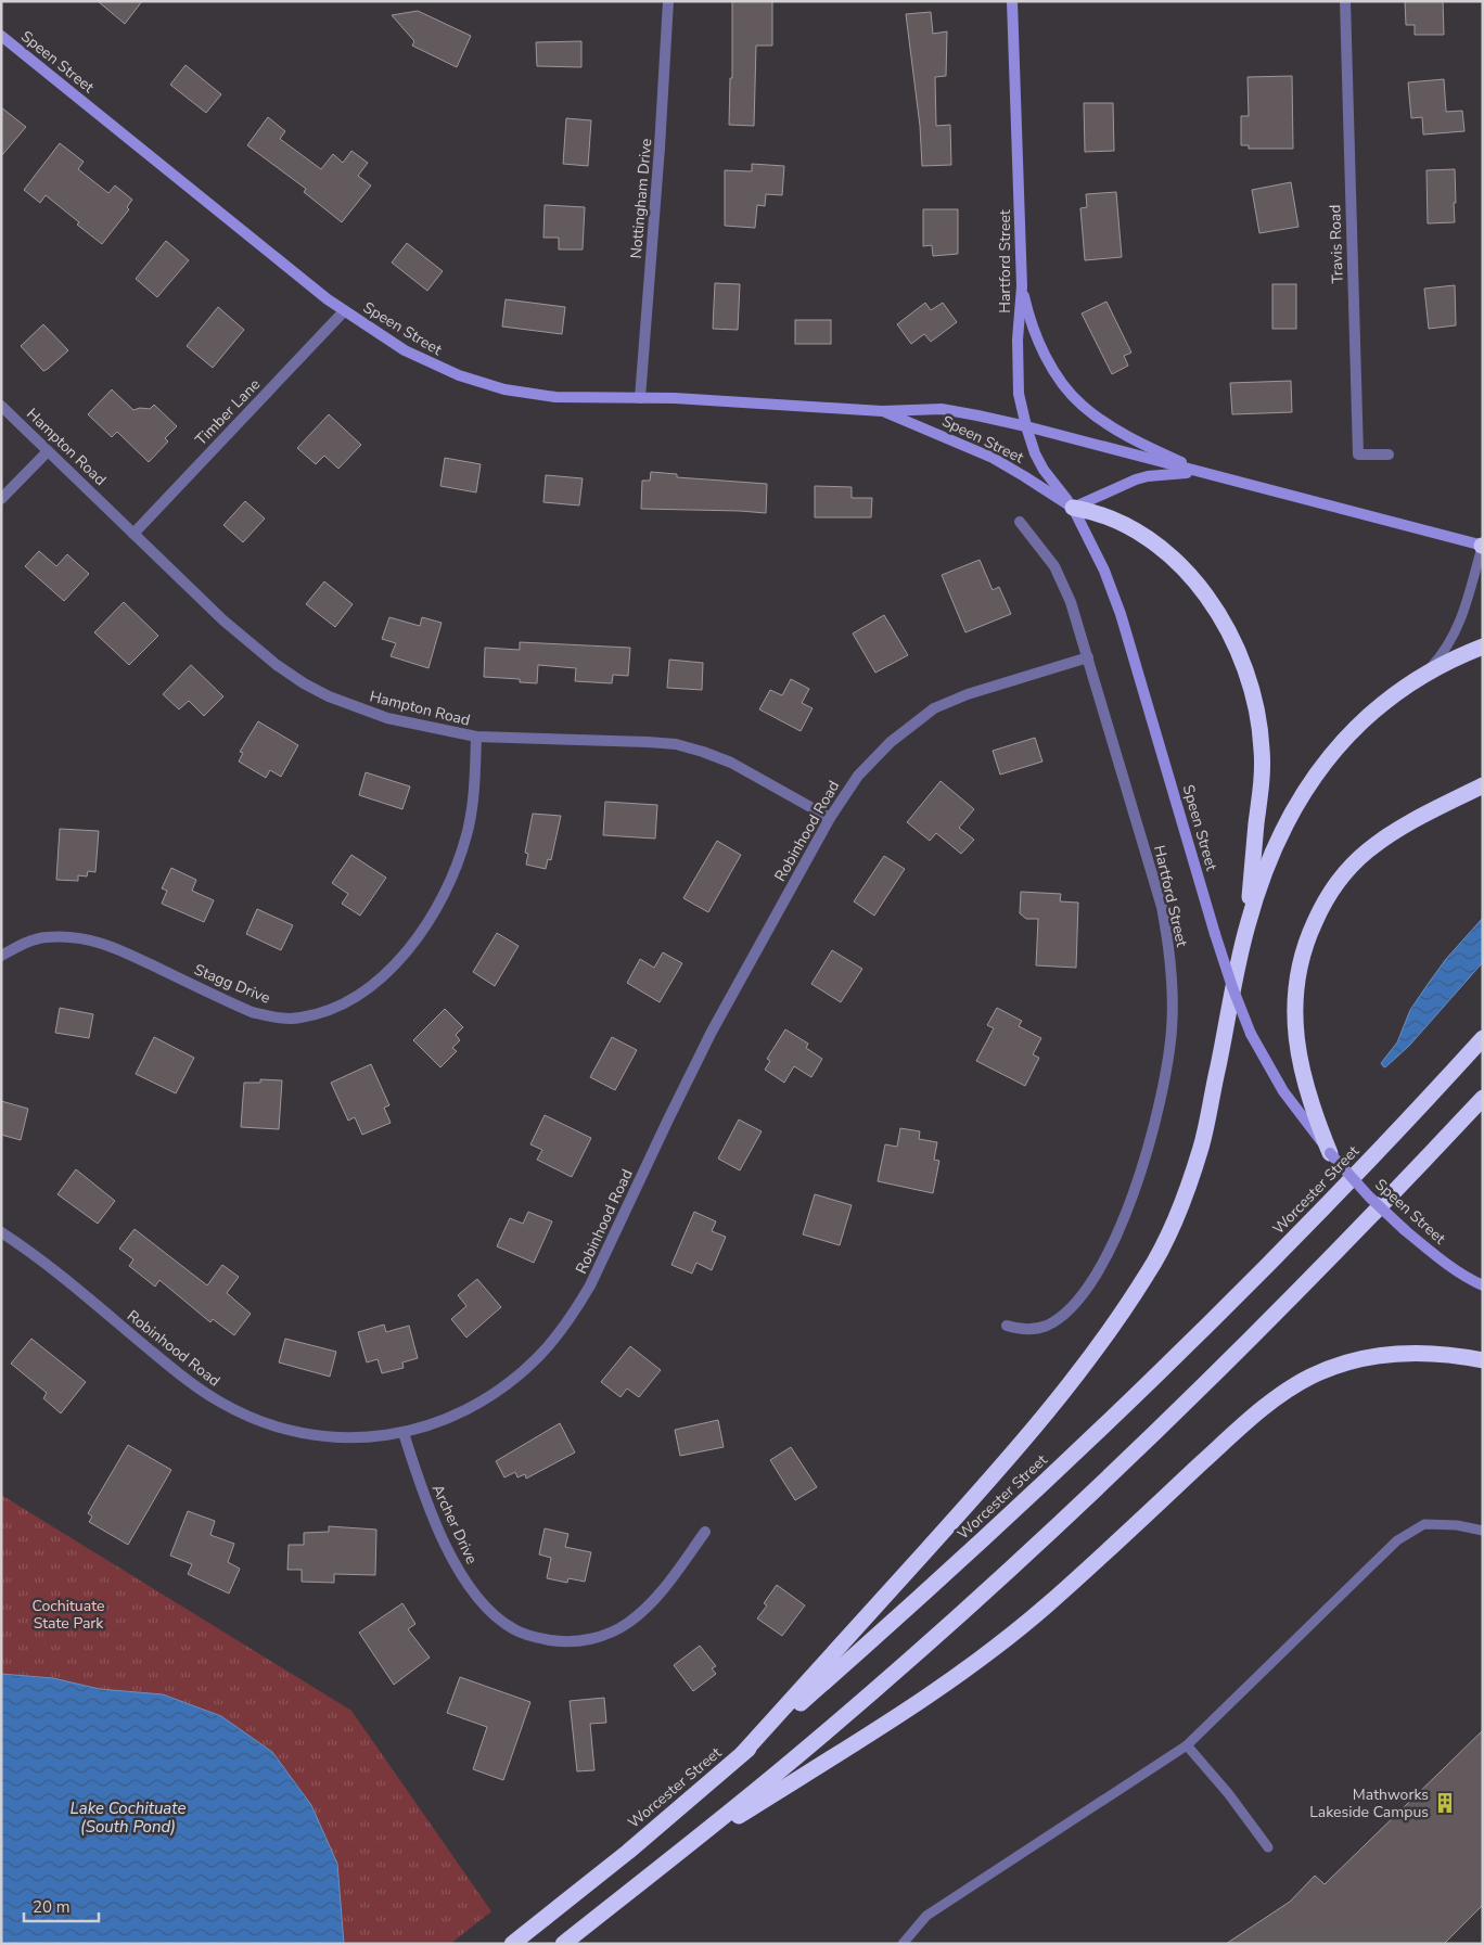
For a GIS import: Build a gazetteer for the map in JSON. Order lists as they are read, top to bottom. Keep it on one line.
{"streets":{"highway":["Worcester Street"],"street":["Speen Street","Nottingham Drive","Travis Road","Hartford Street","Timber Lane","Hampton Road","Robinhood Road","Stagg Drive","Archer Drive"]},"crossings":[["Speen Street","Nottingham Drive"],["Speen Street","Hartford Street"],["Speen Street","Timber Lane"],["Hartford Street","Robinhood Road"],["Timber Lane","Hampton Road"],["Hampton Road","Robinhood Road"],["Hampton Road","Stagg Drive"],["Robinhood Road","Archer Drive"]],"water":["Lake Cochituate (South Pond)"],"parks":["Cochituate State Park"],"places":{"building":["Mathworks Lakeside Campus"]},"scale_bar":"20 m"}
